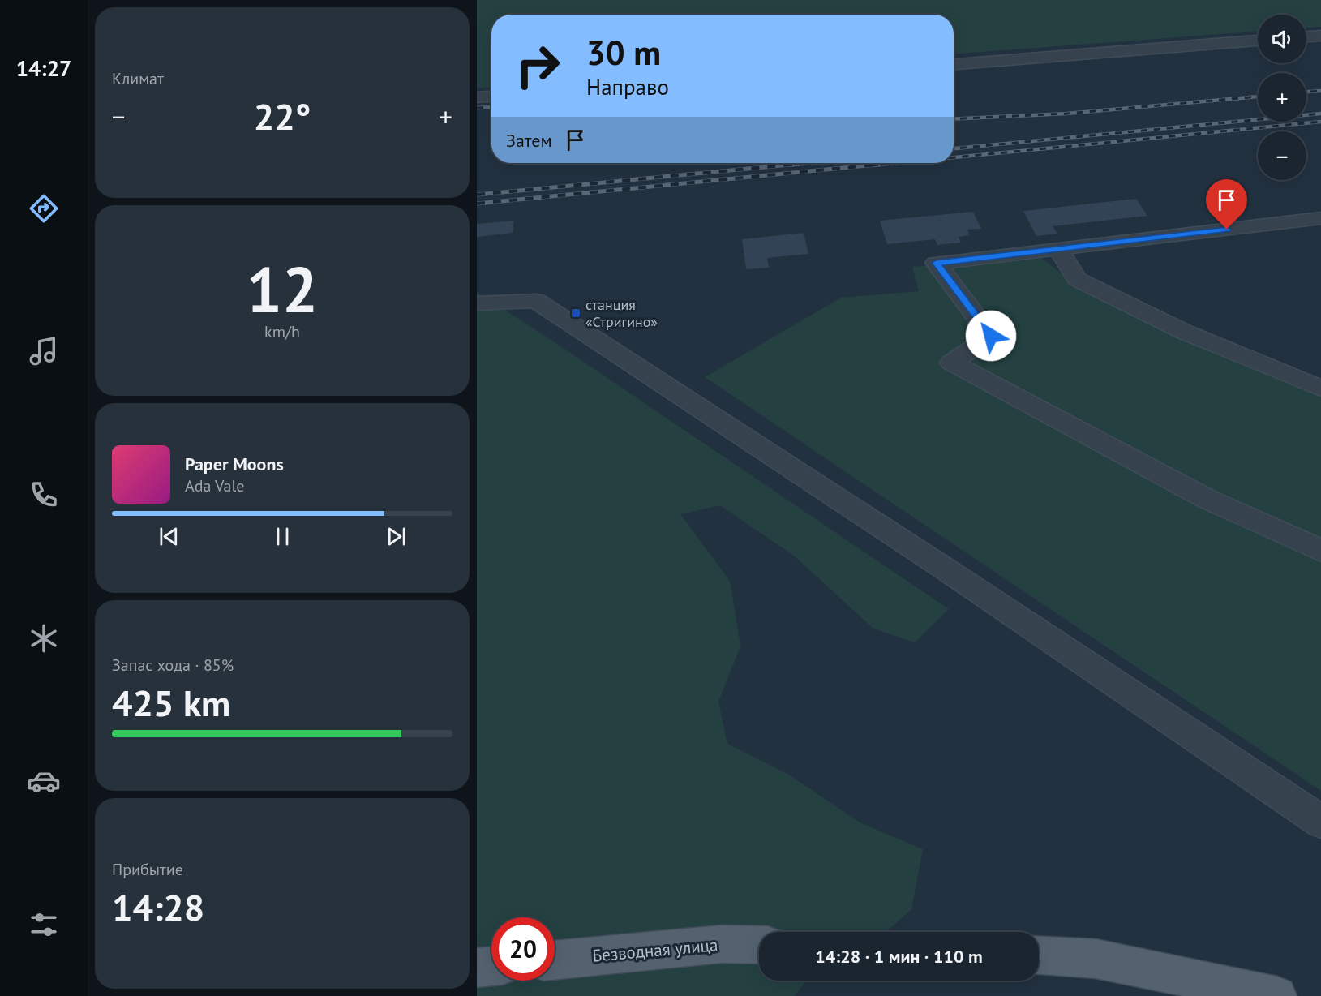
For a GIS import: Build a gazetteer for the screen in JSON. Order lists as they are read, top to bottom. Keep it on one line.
{"streets":{"main road":["Безводная улица"]},"places":{"transit":["станция «Стригино»"]},"page":{"tabs":"14:27","tile":["Климат",["12","km/h"],["Запас хода · 85%","425 km"],["Прибытие","14:28"]],"map_buttons":["+","−"],"turn":["30 m","Направо"],"heat":["−","22°","+"],"then":"Затем","song":["Paper Moons","Ada Vale"],"limit":"20","trip":"14:28 · 1 мин · 110 m"}}
